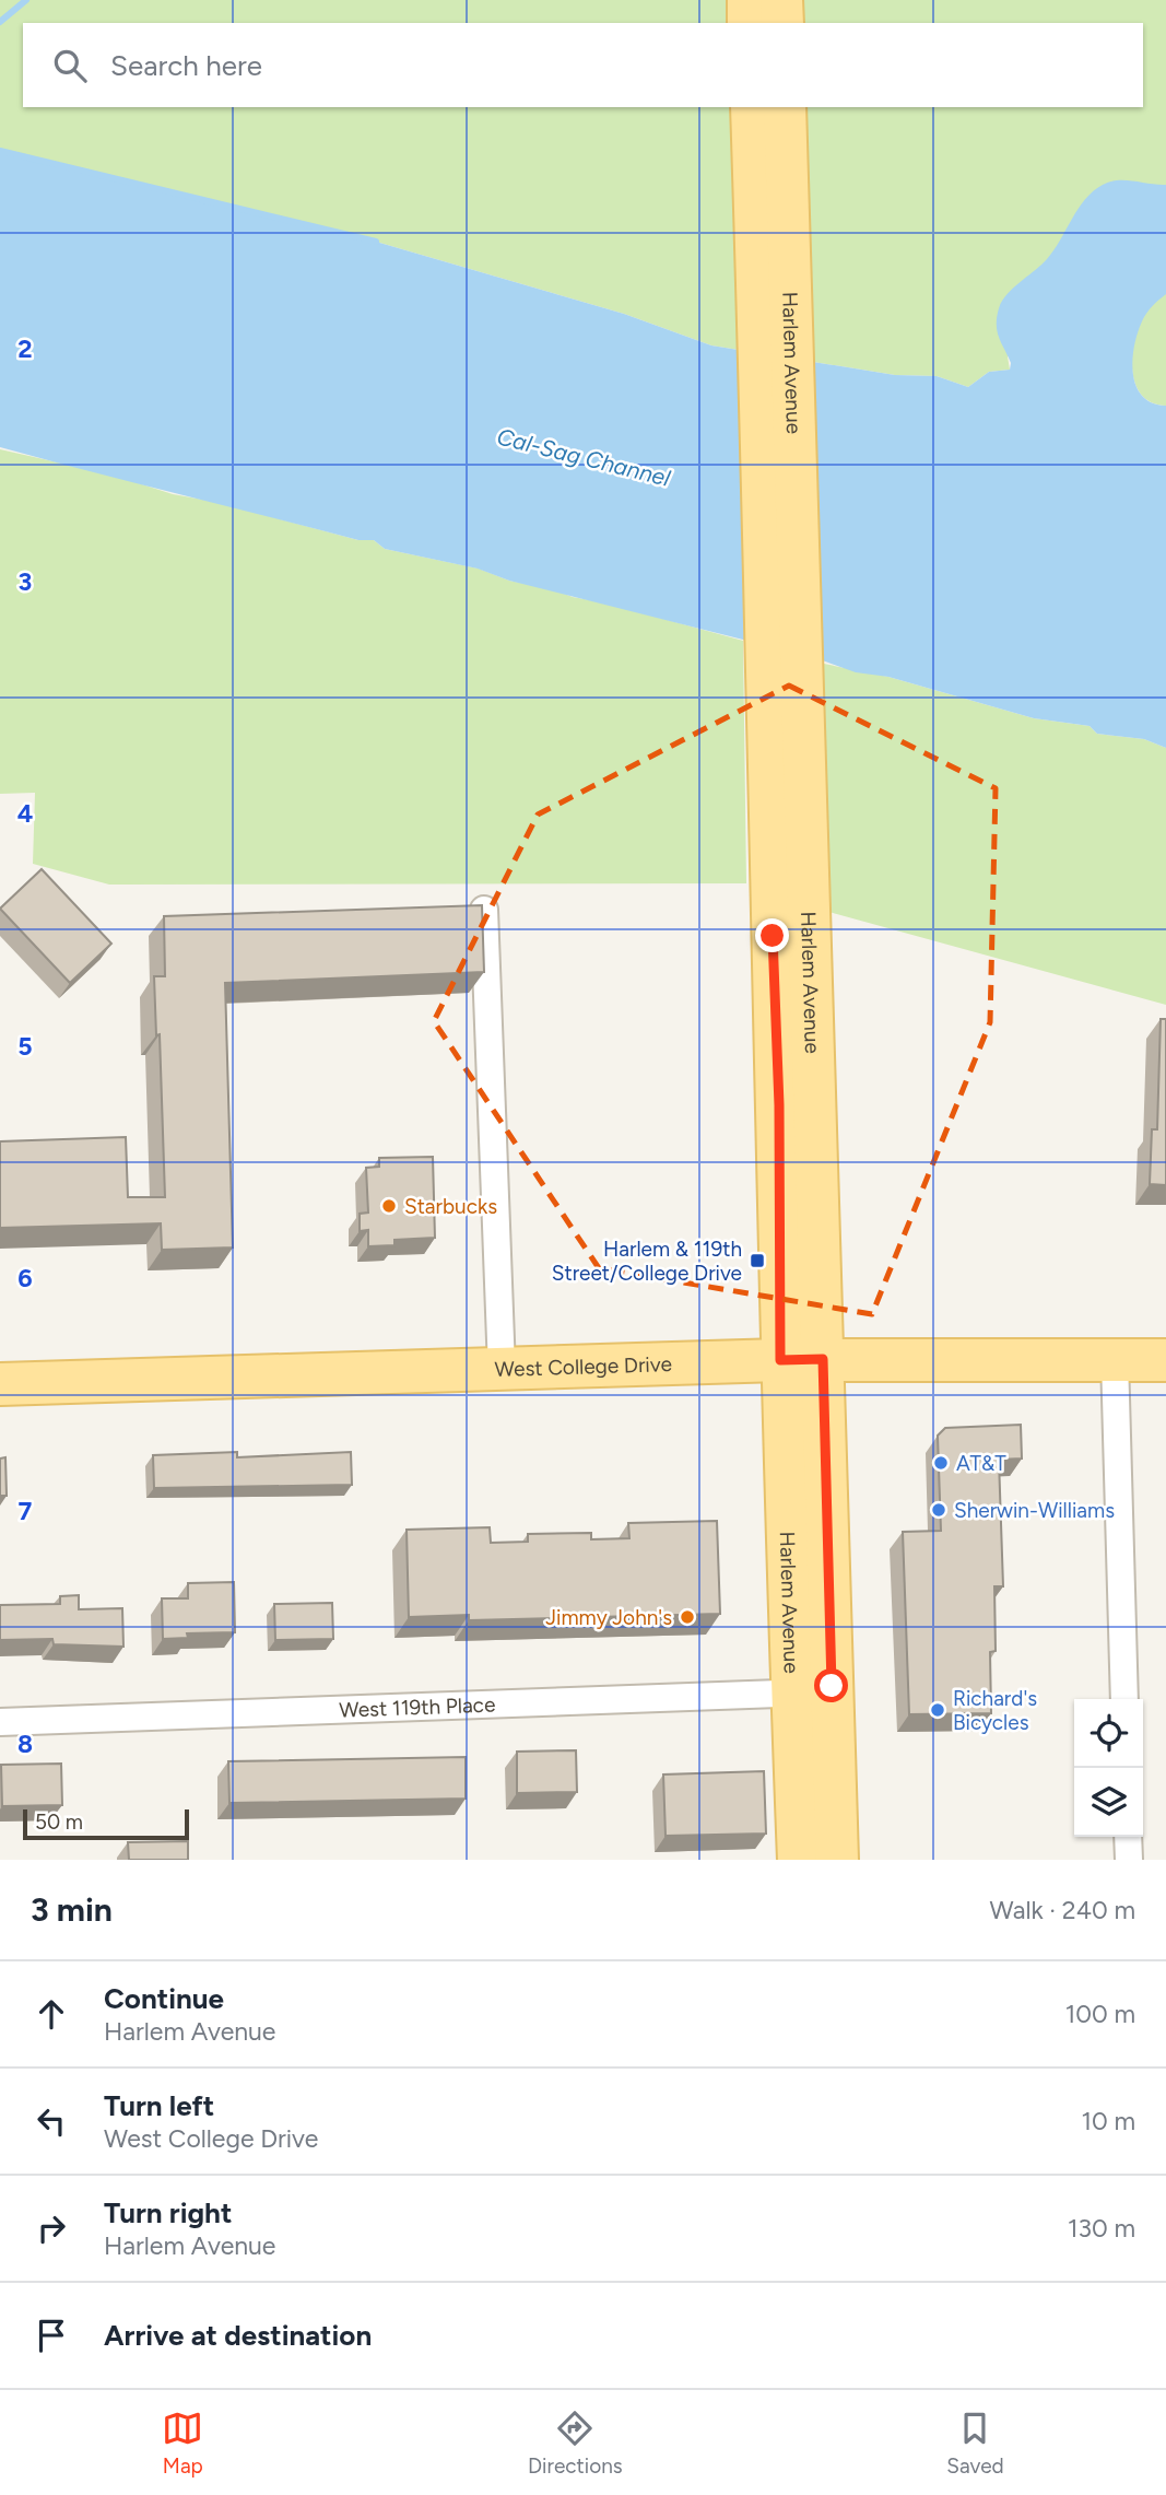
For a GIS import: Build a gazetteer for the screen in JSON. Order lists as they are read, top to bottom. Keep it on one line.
{"streets":{"main road":["Harlem Avenue","West College Drive"],"street":["West 119th Place"]},"crossings":[["Harlem Avenue","West College Drive"],["Harlem Avenue","West 119th Place"]],"water":["Cal-Sag Channel"],"places":{"other":["Starbucks","AT&T","Sherwin-Williams","Jimmy John's","Richard's Bicycles"],"transit":["Harlem & 119th Street/College Drive"]},"scale_bar":"50 m","page":{"search":"Search here","scale":"50 m","heading":["3 min","Walk · 240 m"],"list":[["Continue","Harlem Avenue","100 m"],["Turn left","West College Drive","10 m"],["Turn right","Harlem Avenue","130 m"],"Arrive at destination"],"nav":["Map","Directions","Saved"]},"grid":{"rows":["2","3","4","5","6","7","8"]}}
